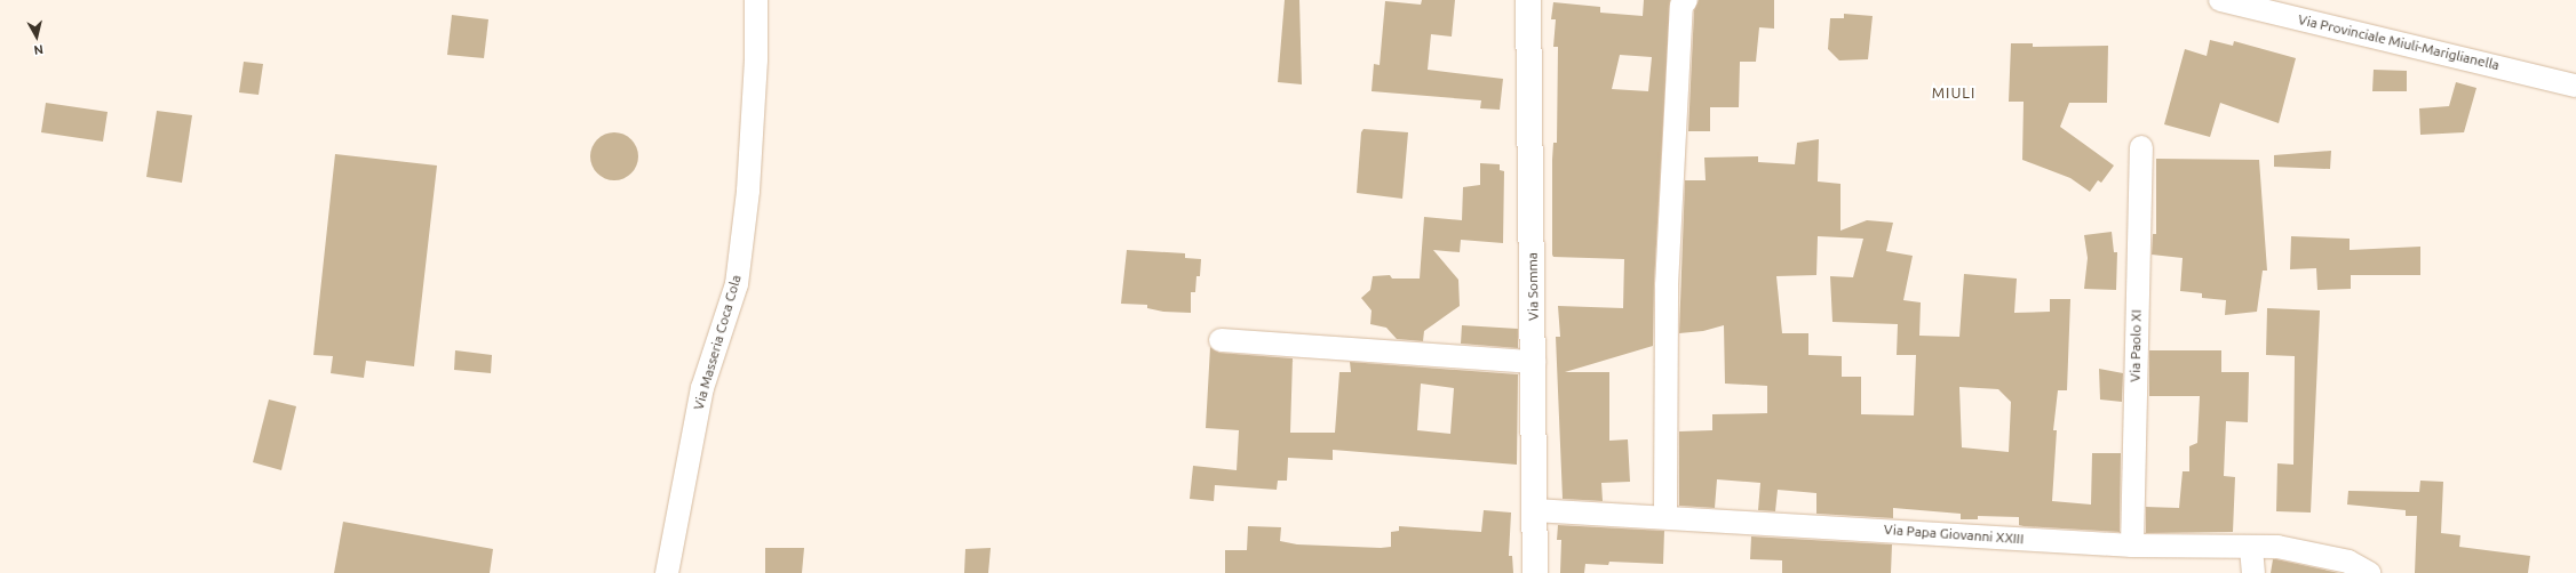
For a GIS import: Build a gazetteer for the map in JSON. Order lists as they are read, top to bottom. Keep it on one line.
{"streets":{"street":["Via Provinciale Miuli-Mariglianella","Via Somma","Via Masseria Coca Cola","Via Paolo XI","Via Papa Giovanni XXIII"]},"crossings":[["Via Somma","Via Papa Giovanni XXIII"],["Via Paolo XI","Via Papa Giovanni XXIII"]],"districts":["MIULI"],"north":"bottom"}
